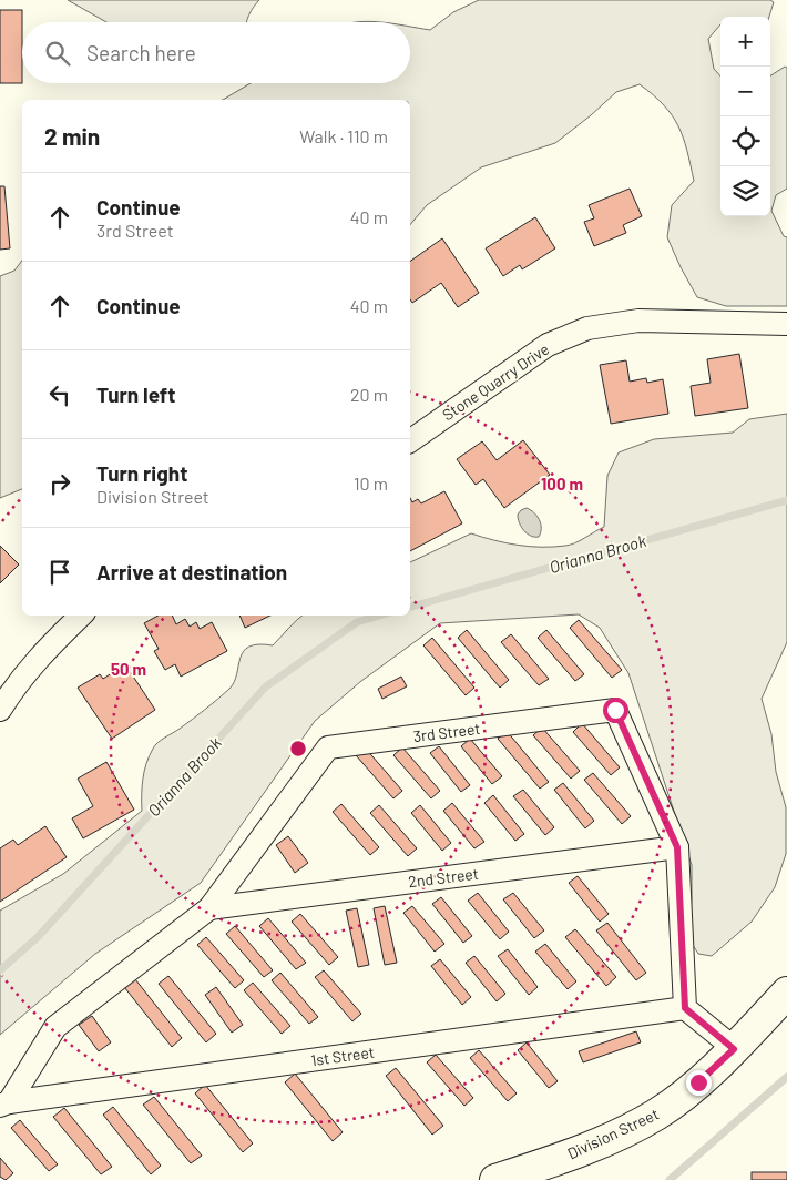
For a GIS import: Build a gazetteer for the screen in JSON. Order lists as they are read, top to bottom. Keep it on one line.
{"streets":{"street":["Stone Quarry Drive","3rd Street","2nd Street","1st Street","Division Street"]},"crossings":[["3rd Street","2nd Street"]],"water":["Orianna Brook"],"page":{"map_buttons":["+","−"],"search":"Search here","heading":["2 min","Walk · 110 m"],"list":[["Continue","3rd Street","40 m"],["Continue","40 m"],["Turn left","20 m"],["Turn right","Division Street","10 m"],"Arrive at destination"]},"rings":["100 m","50 m"]}
